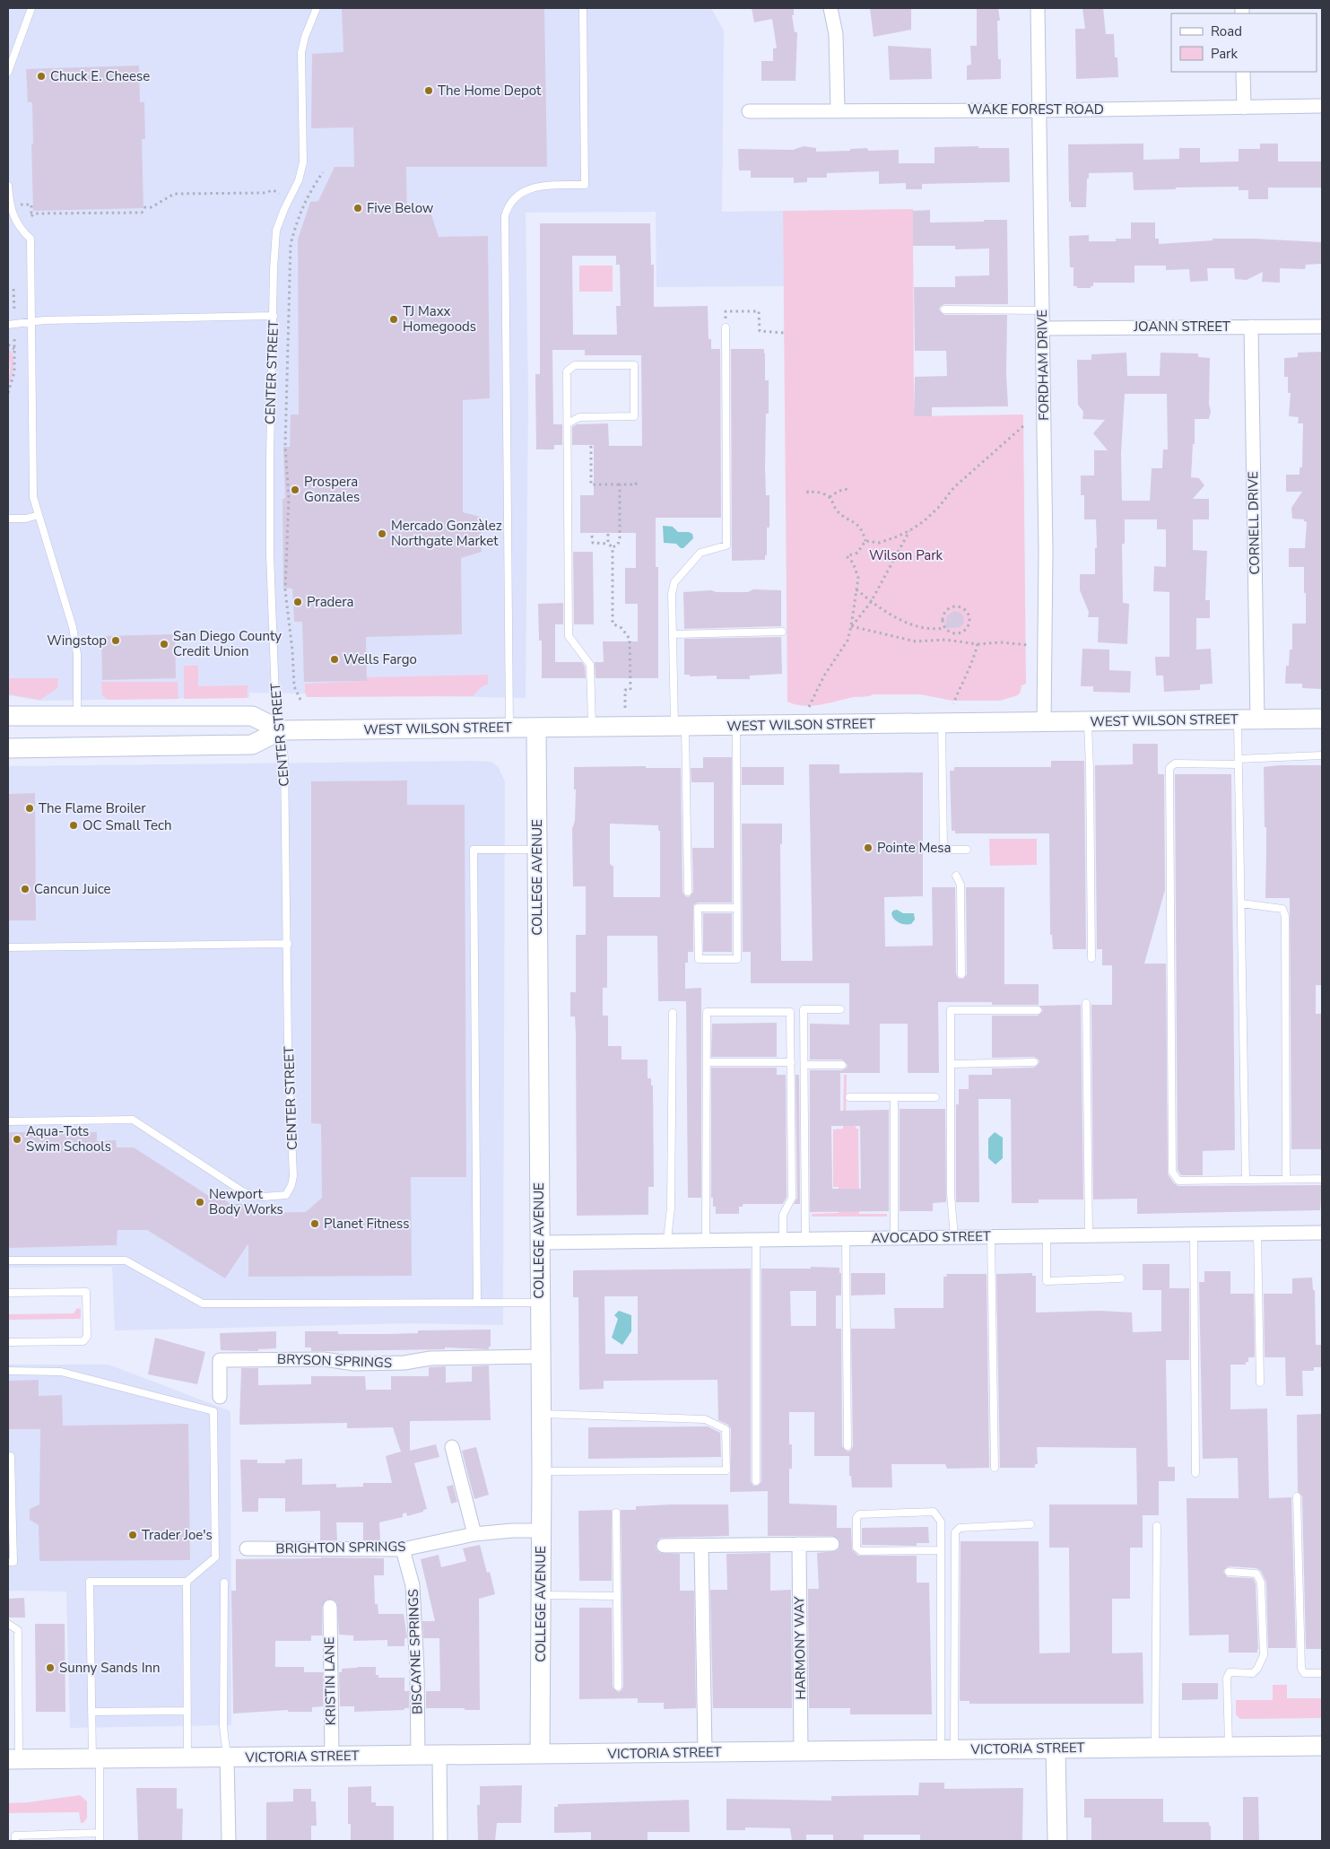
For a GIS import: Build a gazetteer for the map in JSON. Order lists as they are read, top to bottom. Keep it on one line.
{"streets":{"street":["WAKE FOREST ROAD","JOANN STREET","FORDHAM DRIVE","CORNELL DRIVE","WEST WILSON STREET","COLLEGE AVENUE","AVOCADO STREET","BRYSON SPRINGS","BRIGHTON SPRINGS","HARMONY WAY","BISCAYNE SPRINGS","KRISTIN LANE","VICTORIA STREET"],"lane":["CENTER STREET"]},"crossings":[["WAKE FOREST ROAD","FORDHAM DRIVE"],["JOANN STREET","FORDHAM DRIVE"],["JOANN STREET","CORNELL DRIVE"],["FORDHAM DRIVE","WEST WILSON STREET"],["CENTER STREET","WEST WILSON STREET"],["CORNELL DRIVE","WEST WILSON STREET"],["WEST WILSON STREET","COLLEGE AVENUE"],["COLLEGE AVENUE","AVOCADO STREET"],["COLLEGE AVENUE","BRYSON SPRINGS"],["COLLEGE AVENUE","BRIGHTON SPRINGS"],["COLLEGE AVENUE","VICTORIA STREET"],["BRIGHTON SPRINGS","BISCAYNE SPRINGS"],["HARMONY WAY","VICTORIA STREET"],["BISCAYNE SPRINGS","VICTORIA STREET"],["KRISTIN LANE","VICTORIA STREET"]],"parks":["Wilson Park"],"places":["Chuck E. Cheese","The Home Depot","Five Below","TJ Maxx Homegoods","Prospera Gonzales","Mercado Gonzàlez Northgate Market","Pradera","Wingstop","San Diego County Credit Union","Wells Fargo","The Flame Broiler","OC Small Tech","Pointe Mesa","Cancun Juice","Aqua-Tots Swim Schools","Newport Body Works","Planet Fitness","Trader Joe's","Sunny Sands Inn"],"legend":["Road","Park"]}
